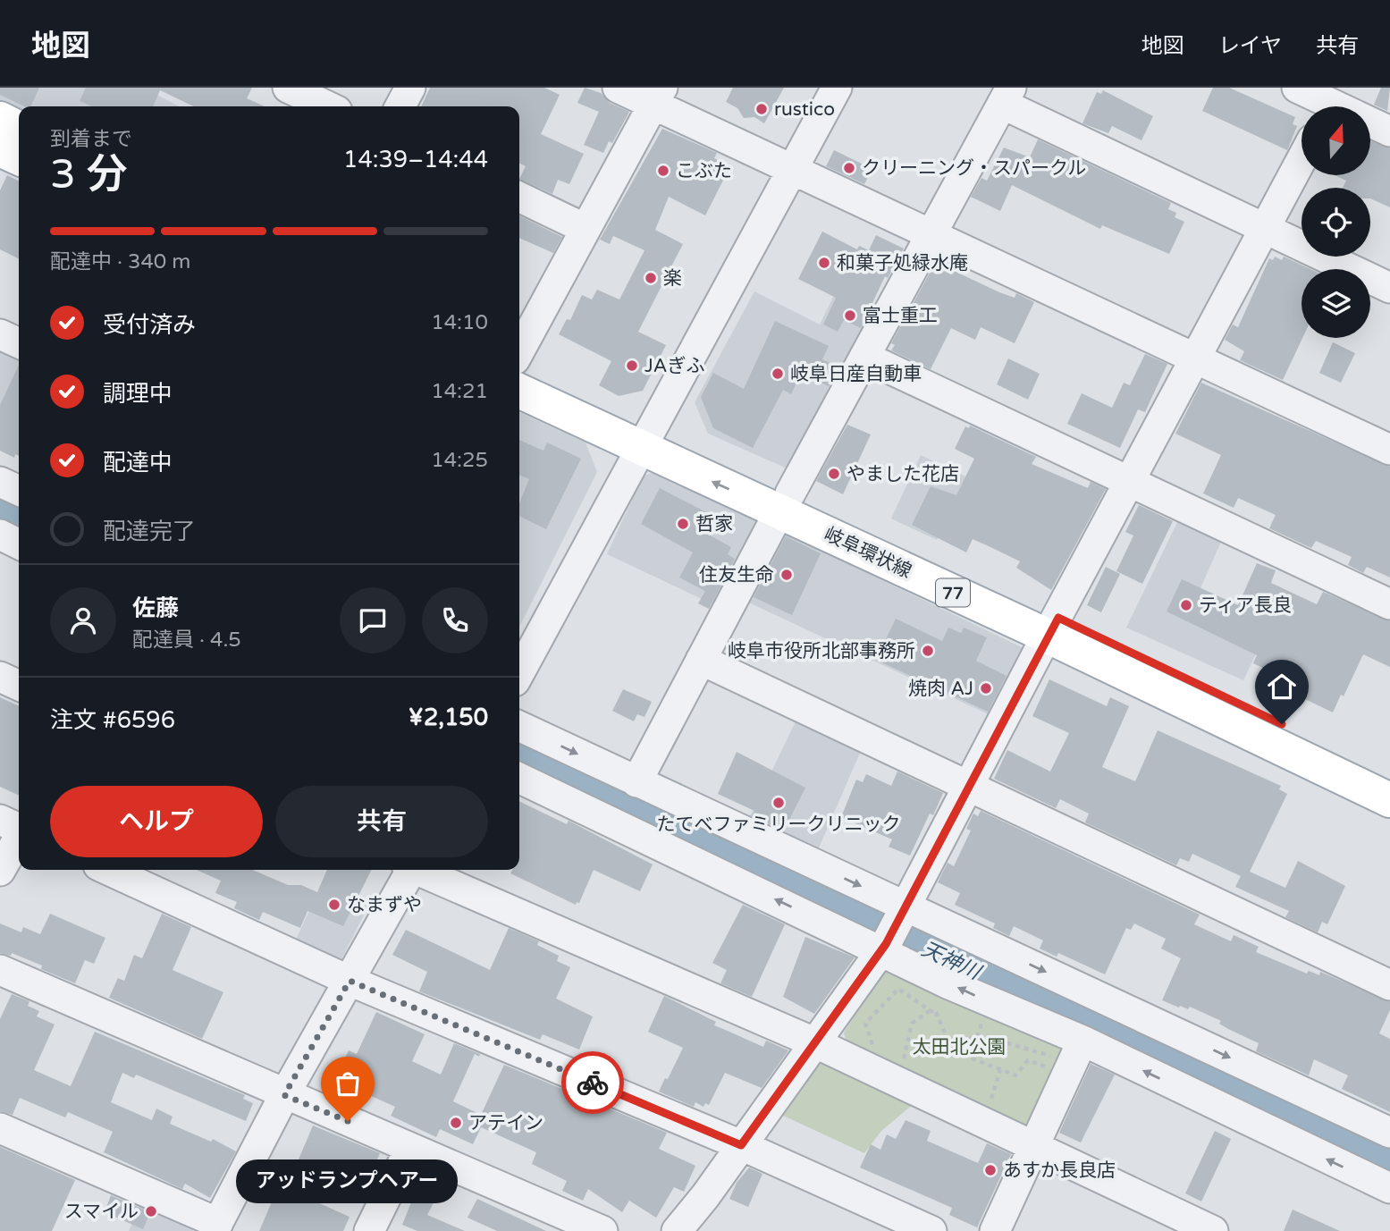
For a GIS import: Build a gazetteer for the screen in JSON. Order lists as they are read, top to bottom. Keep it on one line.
{"streets":{"main road":["岐阜環状線","77"]},"water":["天神川"],"parks":["太田北公園"],"places":["rustico","クリーニング・スパークル","こぶた","和菓子処緑水庵","楽","富士重工","JAぎふ","岐阜日産自動車","やました花店","哲家","住友生命","ティア長良","岐阜市役所北部事務所","焼肉 AJ","たてべファミリークリニック","なまずや","アッドランプヘアー","アテイン","あすか長良店","スマイル"],"north":"top","page":{"header":"地図","nav":["地図","レイヤ","共有"],"heading":["3 分","到着まで","14:39–14:44"],"panel":["佐藤","配達員 · 4.5","注文 #6596","¥2,150"],"bar":"配達中 · 340 m","list":[["受付済み","14:10"],["調理中","14:21"],["配達中","14:25"],"配達完了"],"buttons":["ヘルプ","共有"],"bubble":"アッドランプヘアー"}}
